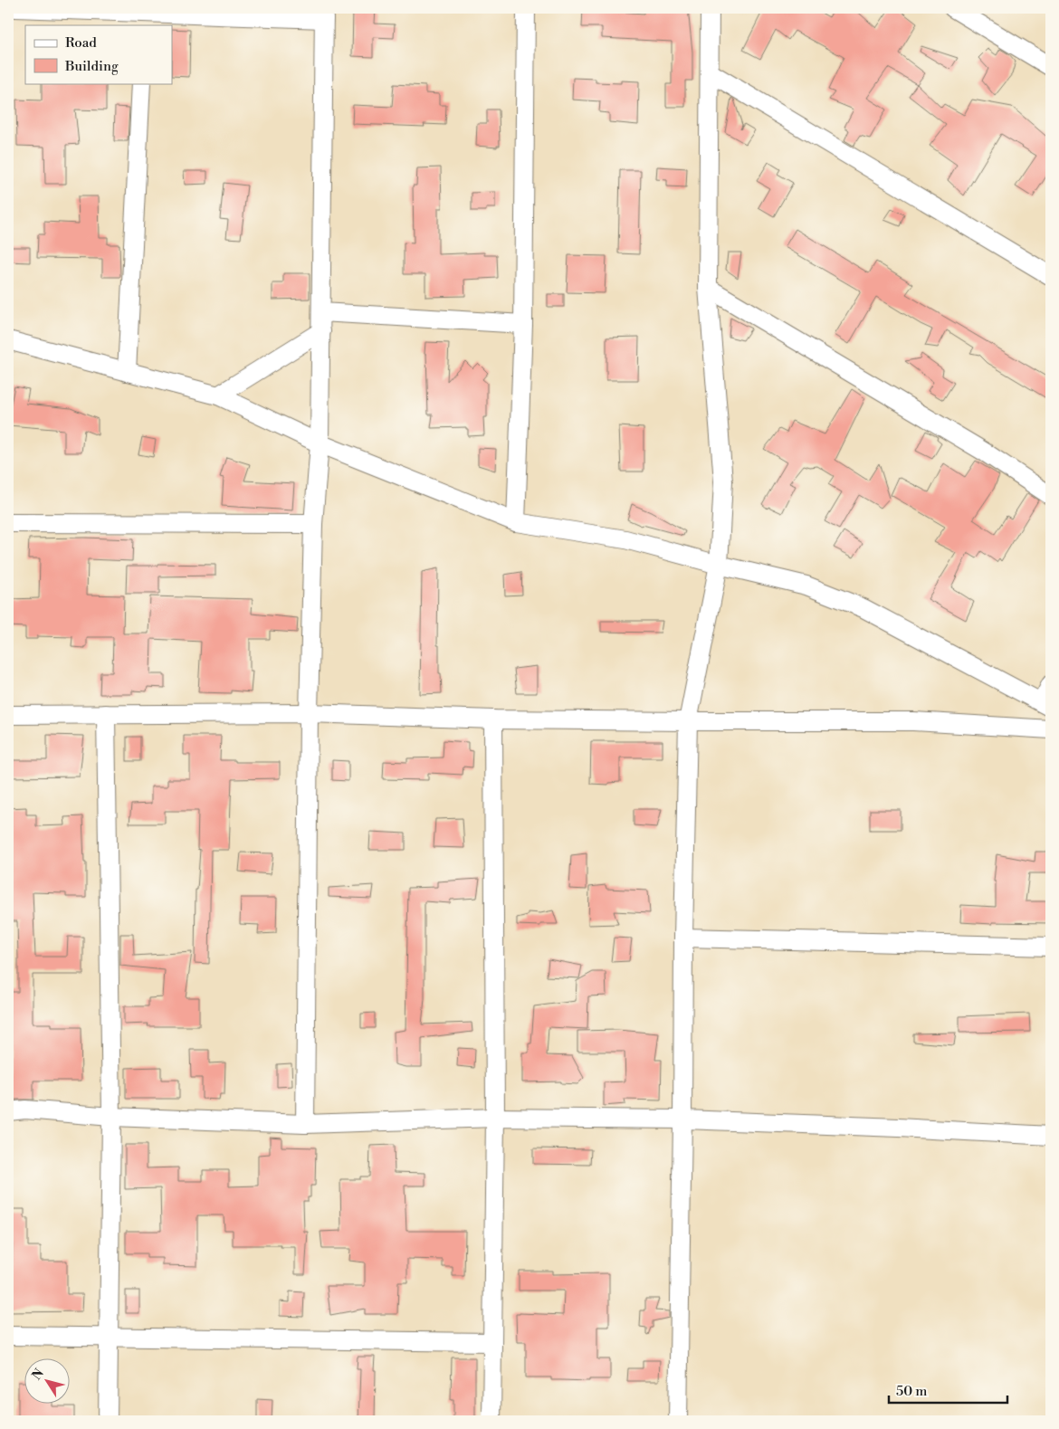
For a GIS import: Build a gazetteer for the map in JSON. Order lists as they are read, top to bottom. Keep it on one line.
{"legend":["Road","Building"],"scale_bar":"50 m","north":"top left"}
